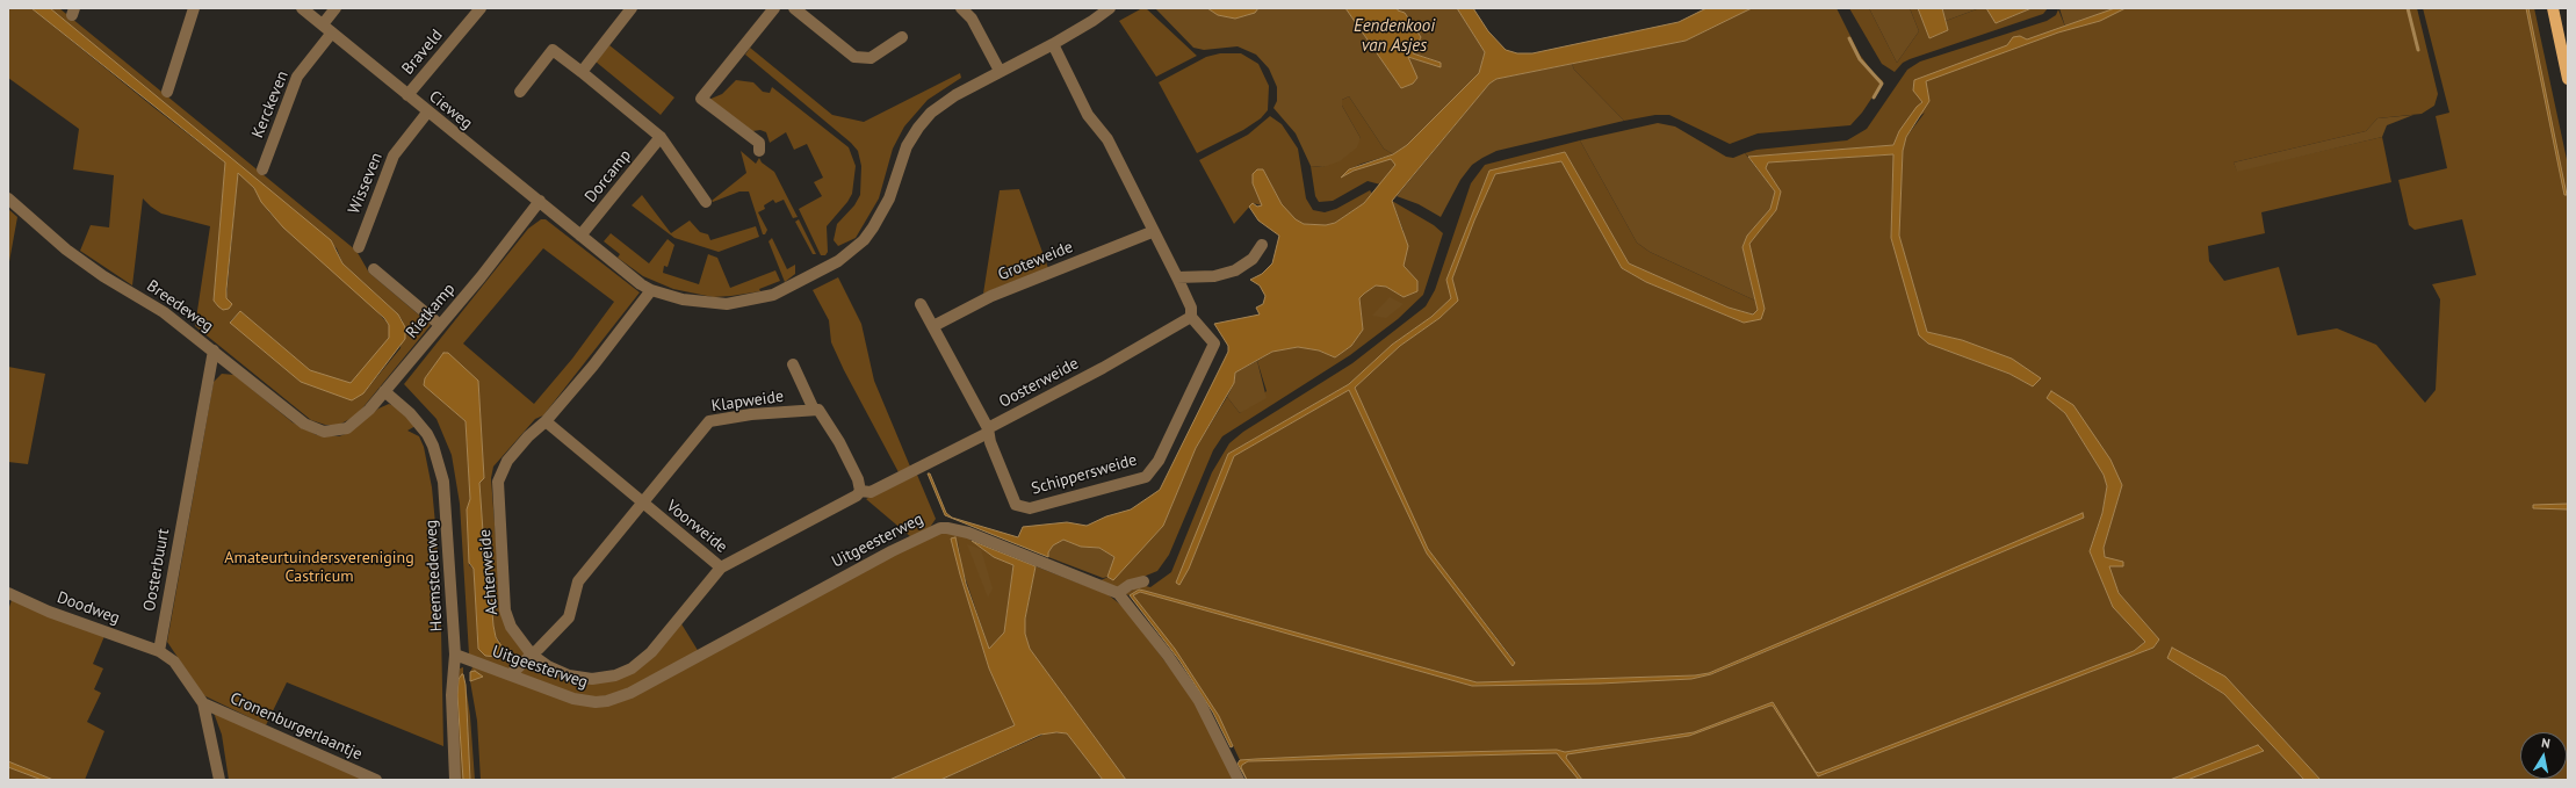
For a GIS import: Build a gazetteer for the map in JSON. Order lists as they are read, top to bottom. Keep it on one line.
{"streets":{"street":["Braveld","Kerckeven","Cieweg","Dorcamp","Wisseven","Groteweide","Breedeweg","Rietkamp","Oosterweide","Klapweide","Schippersweide","Voorweide","Uitgeesterweg","Oosterbuurt","Achterweide","Heemstederweg","Doodweg","Cronenburgerlaantje"]},"crossings":[["Braveld","Cieweg"],["Kerckeven","Cieweg"],["Cieweg","Dorcamp"],["Cieweg","Wisseven"],["Cieweg","Rietkamp"],["Groteweide","Oosterweide"],["Breedeweg","Rietkamp"],["Breedeweg","Oosterbuurt"],["Rietkamp","Heemstederweg"],["Oosterweide","Schippersweide"],["Klapweide","Voorweide"],["Klapweide","Uitgeesterweg"],["Klapweide","Achterweide"],["Voorweide","Achterweide"],["Uitgeesterweg","Heemstederweg"],["Oosterbuurt","Doodweg"]],"water":["Eendenkooi van Asjes"],"parks":["Amateurtuindersvereniging Castricum"],"north":"top"}
